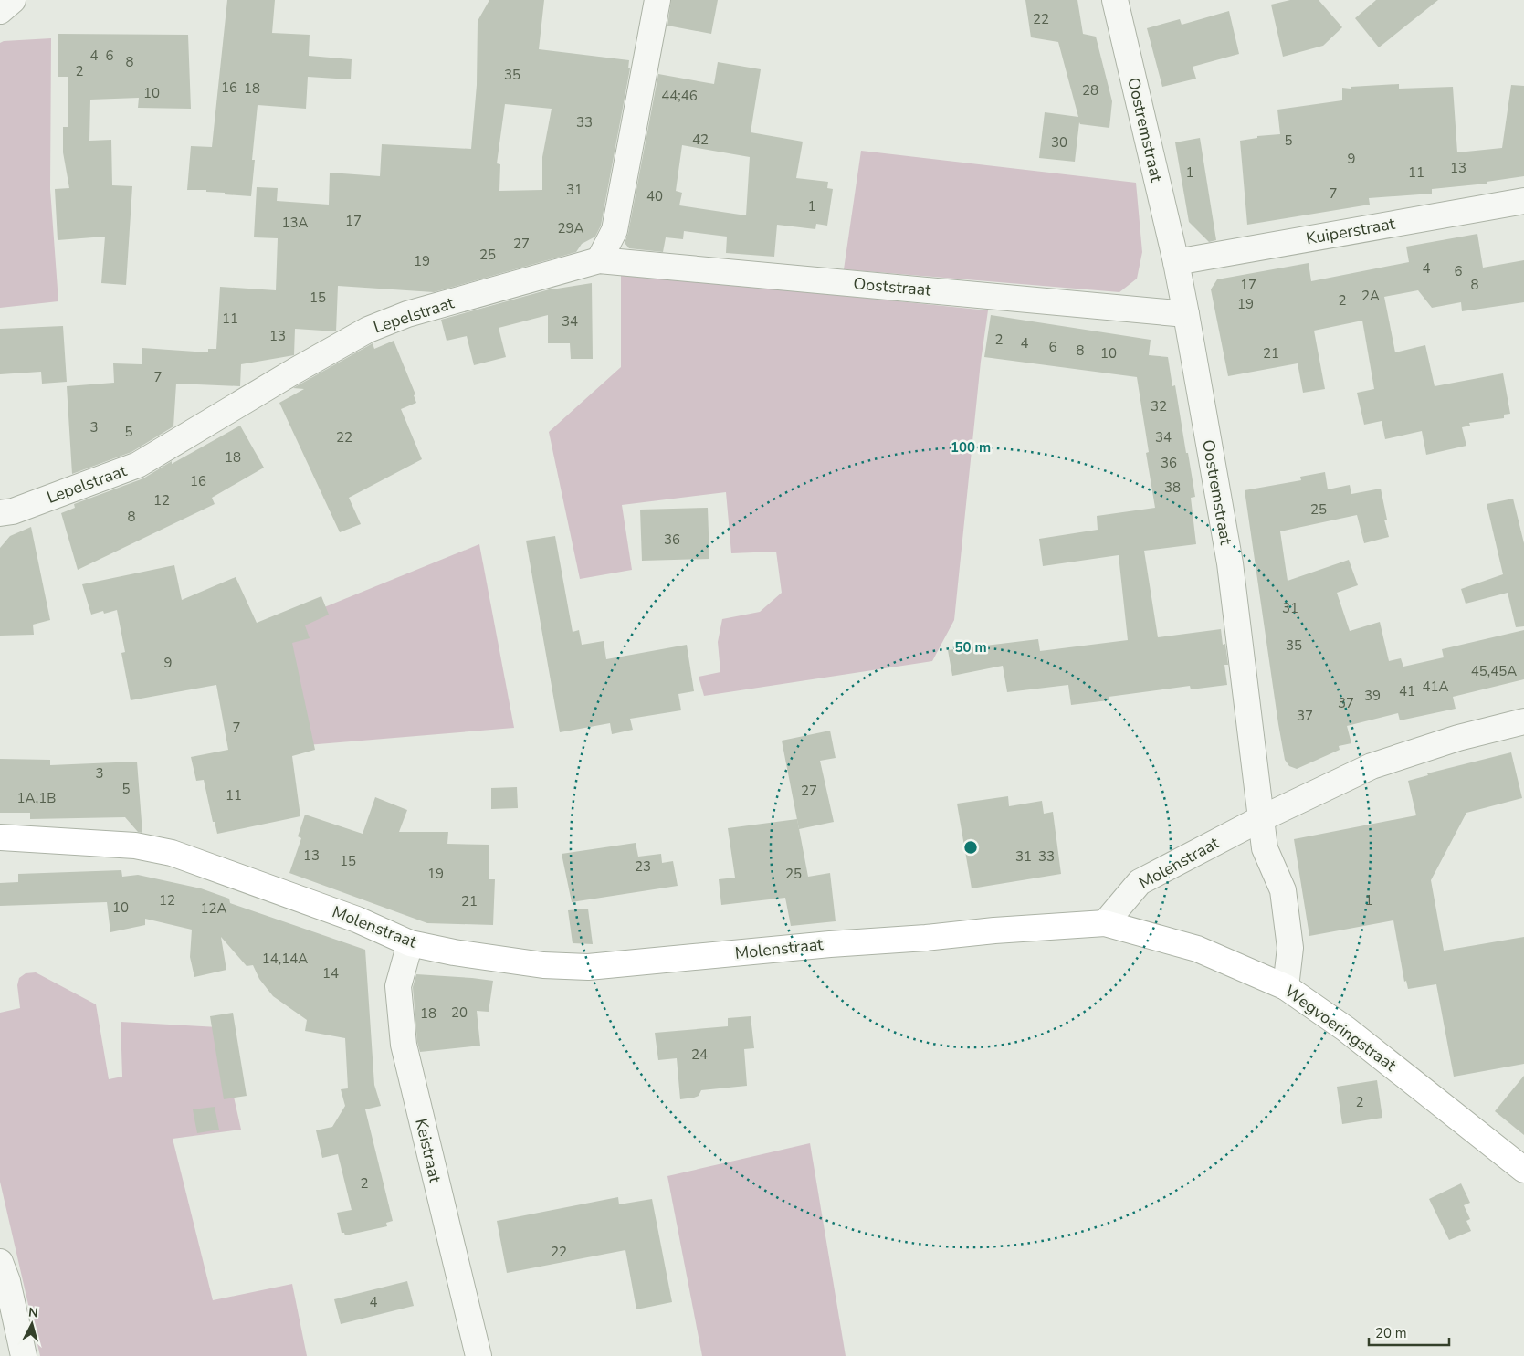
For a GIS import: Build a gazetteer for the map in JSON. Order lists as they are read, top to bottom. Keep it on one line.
{"streets":{"street":["Oostremstraat","Kuiperstraat","Ooststraat","Lepelstraat","Molenstraat","Wegvoeringstraat","Keistraat"]},"crossings":[["Oostremstraat","Kuiperstraat"],["Oostremstraat","Ooststraat"],["Oostremstraat","Molenstraat"],["Oostremstraat","Wegvoeringstraat"],["Ooststraat","Lepelstraat"],["Molenstraat","Wegvoeringstraat"],["Molenstraat","Keistraat"]],"house_numbers":["22","4","6","8","2","35","16","18","28","10","44;46","33","42","5","30","9","13","1","11","31","7","40","1","17","13A","29A","27","25","19","4","6","17","8","2A","15","2","19","11","34","13","2","4","6","8","10","21","7","32","3","5","22","34","18","36","16","38","12","25","8","36","31","35","9","45,45A","41A","41","39","37","37","7","3","5","27","11","1A,1B","13","31","33","15","23","19","25","12","1","21","10","12A","14,14A","14","20","18","24","2","2","22","4"],"scale_bar":"20 m","north":"top","rings":["100 m","50 m"]}
